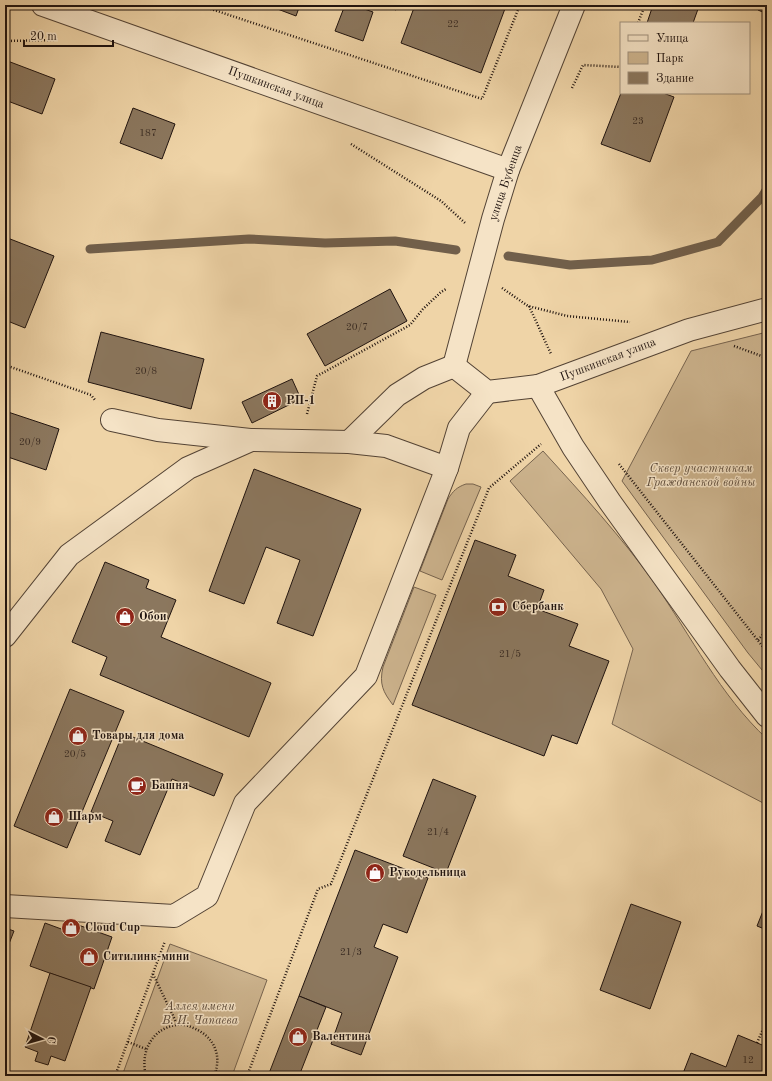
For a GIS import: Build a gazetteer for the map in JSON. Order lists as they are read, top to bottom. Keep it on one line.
{"streets":{"street":["Пушкинская улица","улица Бубенца"]},"crossings":[["Пушкинская улица","улица Бубенца"]],"parks":["Сквер участникам Гражданской войны","Аллея имени В. И. Чапаева"],"places":{"building":["РП-1"],"bank":["Сбербанк"],"shop":["Обои","Товары для дома","Шарм","Рукодельница","Cloud Cup","Ситилинк-мини","Валентина"],"cafe":["Башня"]},"house_numbers":["22","23","187","20/7","20/8","20/9","21/5","20/5","21/4","21/3","12"],"legend":["Улица","Парк","Здание"],"scale_bar":"20 m","north":"right"}
